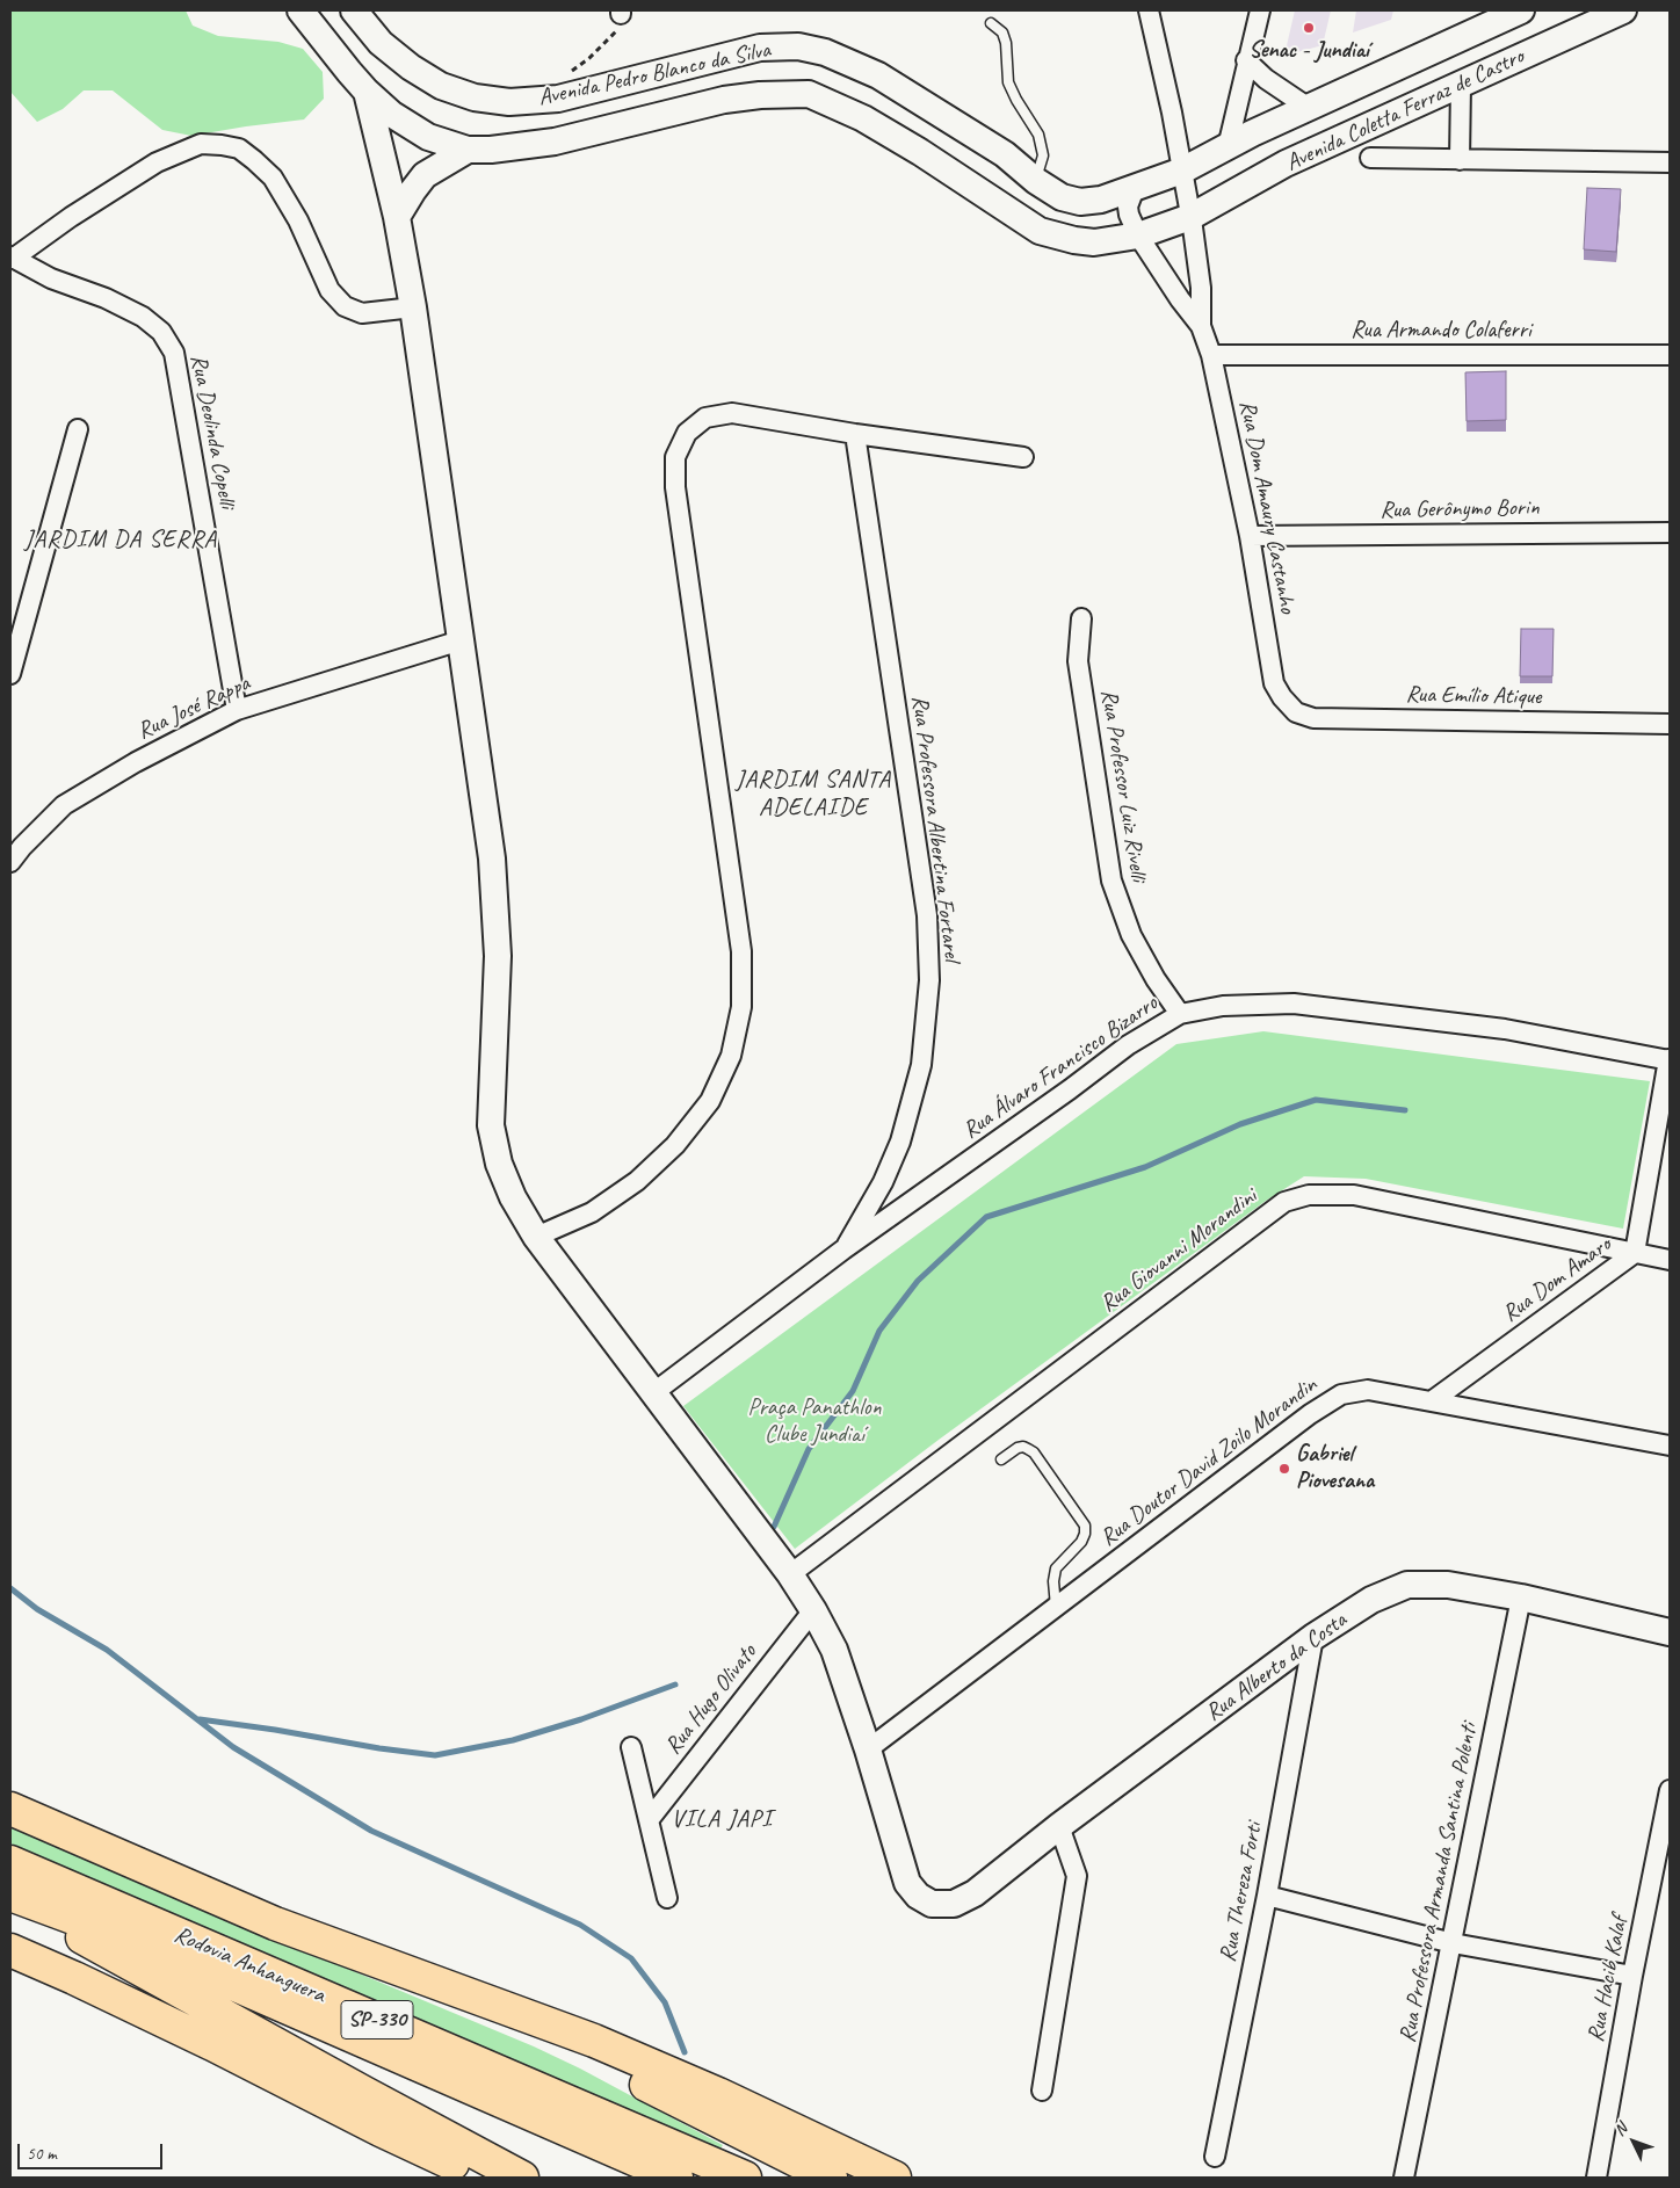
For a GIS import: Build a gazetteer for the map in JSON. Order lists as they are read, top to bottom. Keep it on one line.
{"streets":{"highway":["Rodovia Anhanguera","SP-330"],"street":["Avenida Pedro Blanco da Silva","Avenida Coletta Ferraz de Castro","Rua Armando Colaferri","Rua Deolinda Copelli","Rua Dom Amaury Castanho","Rua Gerônymo Borin","Rua Emílio Atique","Rua José Rappa","Rua Professor Luiz Rivelli","Rua Professora Albertina Fortarel","Rua Álvaro Francisco Bizarro","Rua Giovanni Morandini","Rua Dom Amaro","Rua Doutor David Zoilo Morandin","Rua Alberto da Costa","Rua Hugo Olivato","Rua Professora Armanda Santina Polenti","Rua Thereza Forti","Rua Hacib Kalaf"]},"crossings":[["Avenida Pedro Blanco da Silva","Avenida Coletta Ferraz de Castro"],["Avenida Pedro Blanco da Silva","Rua Dom Amaury Castanho"],["Avenida Coletta Ferraz de Castro","Rua Dom Amaury Castanho"],["Rua Armando Colaferri","Rua Dom Amaury Castanho"],["Rua Deolinda Copelli","Rua José Rappa"],["Rua Dom Amaury Castanho","Rua Gerônymo Borin"],["Rua Dom Amaury Castanho","Rua Emílio Atique"],["Rua Professor Luiz Rivelli","Rua Álvaro Francisco Bizarro"],["Rua Professora Albertina Fortarel","Rua Álvaro Francisco Bizarro"],["Rua Álvaro Francisco Bizarro","Rua Dom Amaro"],["Rua Giovanni Morandini","Rua Dom Amaro"],["Rua Dom Amaro","Rua Doutor David Zoilo Morandin"],["Rua Doutor David Zoilo Morandin","Rua Alberto da Costa"],["Rua Alberto da Costa","Rua Professora Armanda Santina Polenti"],["Rua Alberto da Costa","Rua Thereza Forti"]],"districts":["JARDIM DA SERRA","JARDIM SANTA ADELAIDE","VILA JAPI"],"parks":["Praça Panathlon Clube Jundiaí"],"places":["Senac - Jundiaí","Gabriel Piovesana"],"scale_bar":"50 m","north":"top left"}
